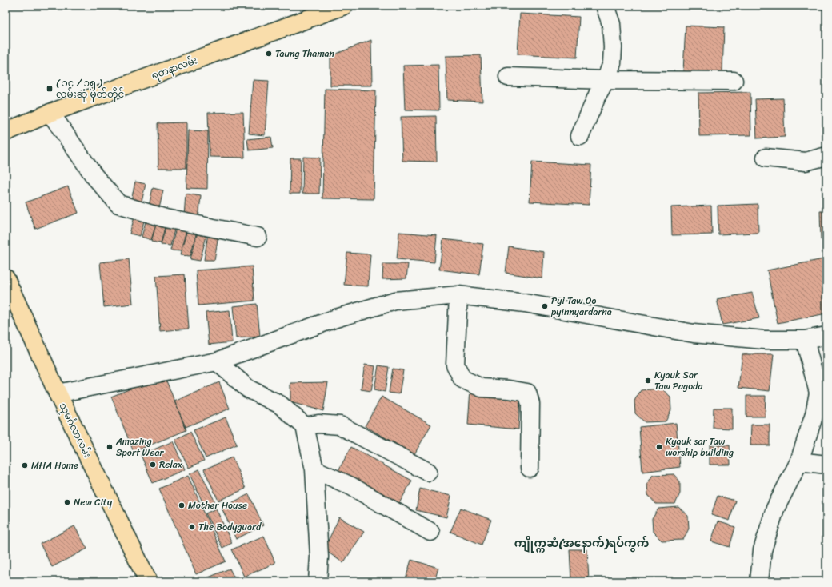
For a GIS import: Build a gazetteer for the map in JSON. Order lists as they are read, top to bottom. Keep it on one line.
{"streets":{"main road":["ရတနာလမ်း","သုမင်္ဂလာလမ်း"]},"districts":["ကျိုက္ကဆံ(အနောက်)ရပ်ကွက်"],"places":{"other":["Taung Thaman","Pyi Taw Oo pyinnyardarna","Kyauk Sar Taw Pagoda","Amazing Sport Wear","Kyauk sar Taw worship building","Relax","MHA Home","New City","Mother House","The Bodyguard"],"transit":["( ၁၄ / ၁၅ ) လမ်းဆုံ မှတ်တိုင်"]}}
